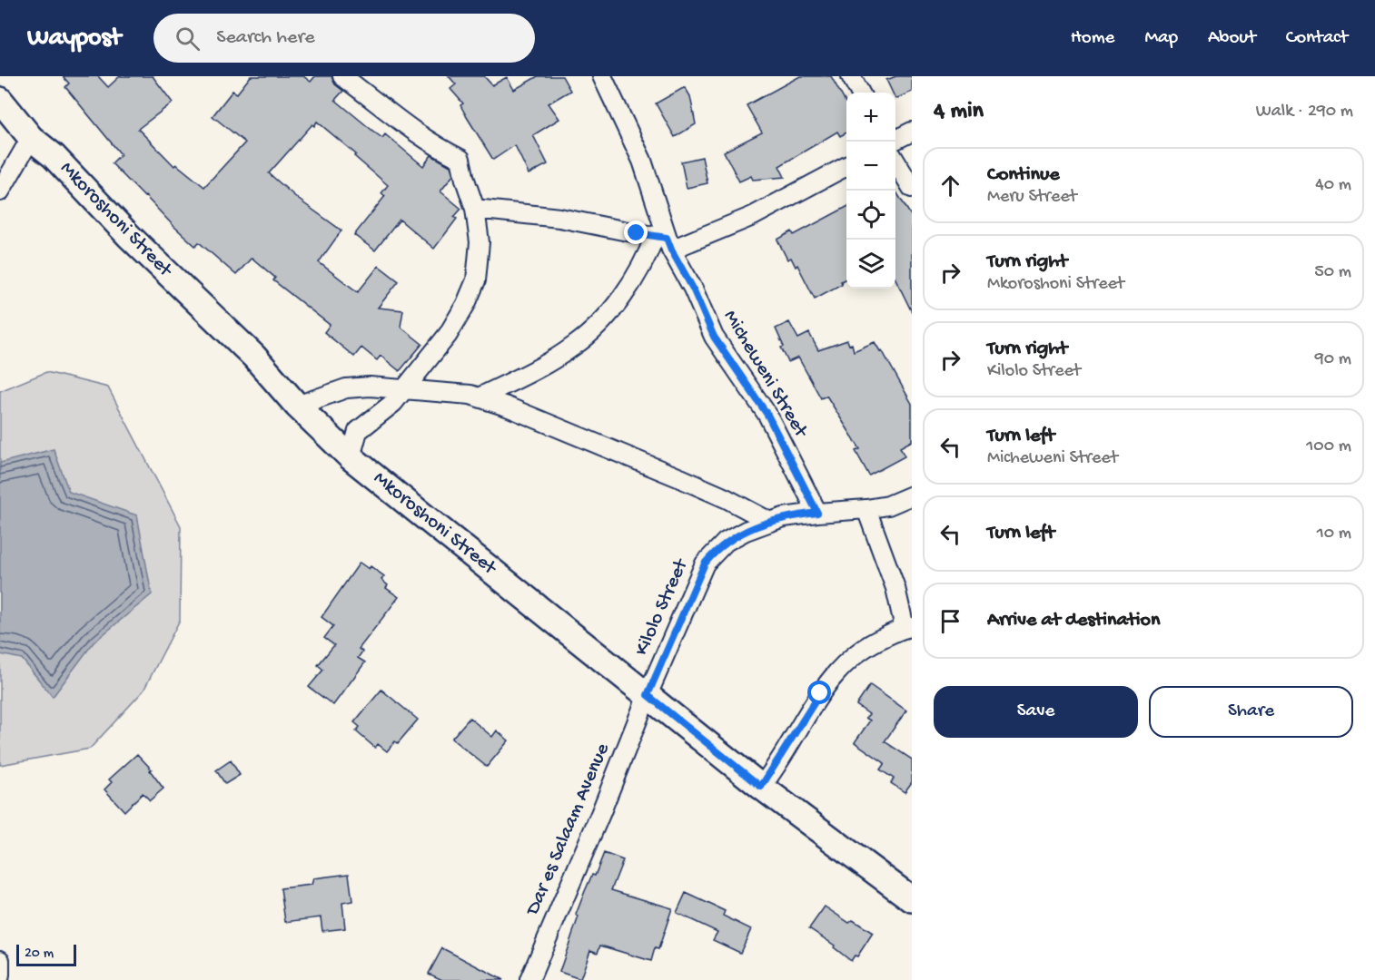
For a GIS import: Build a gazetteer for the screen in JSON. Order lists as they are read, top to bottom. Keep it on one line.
{"streets":{"street":["Mkoroshoni Street","Micheweni Street","Kilolo Street","Dar es Salaam Avenue"]},"crossings":[["Mkoroshoni Street","Kilolo Street"],["Mkoroshoni Street","Dar es Salaam Avenue"],["Micheweni Street","Kilolo Street"],["Kilolo Street","Dar es Salaam Avenue"]],"scale_bar":"20 m","page":{"header":"Waypost","search":"Search here","nav":["Home","Map","About","Contact"],"heading":["4 min","Walk · 290 m"],"map_buttons":["+","−"],"list":[["Continue","Meru Street","40 m"],["Turn right","Mkoroshoni Street","50 m"],["Turn right","Kilolo Street","90 m"],["Turn left","Micheweni Street","100 m"],["Turn left","10 m"],"Arrive at destination"],"buttons":["Save","Share"],"scale":"20 m"}}
